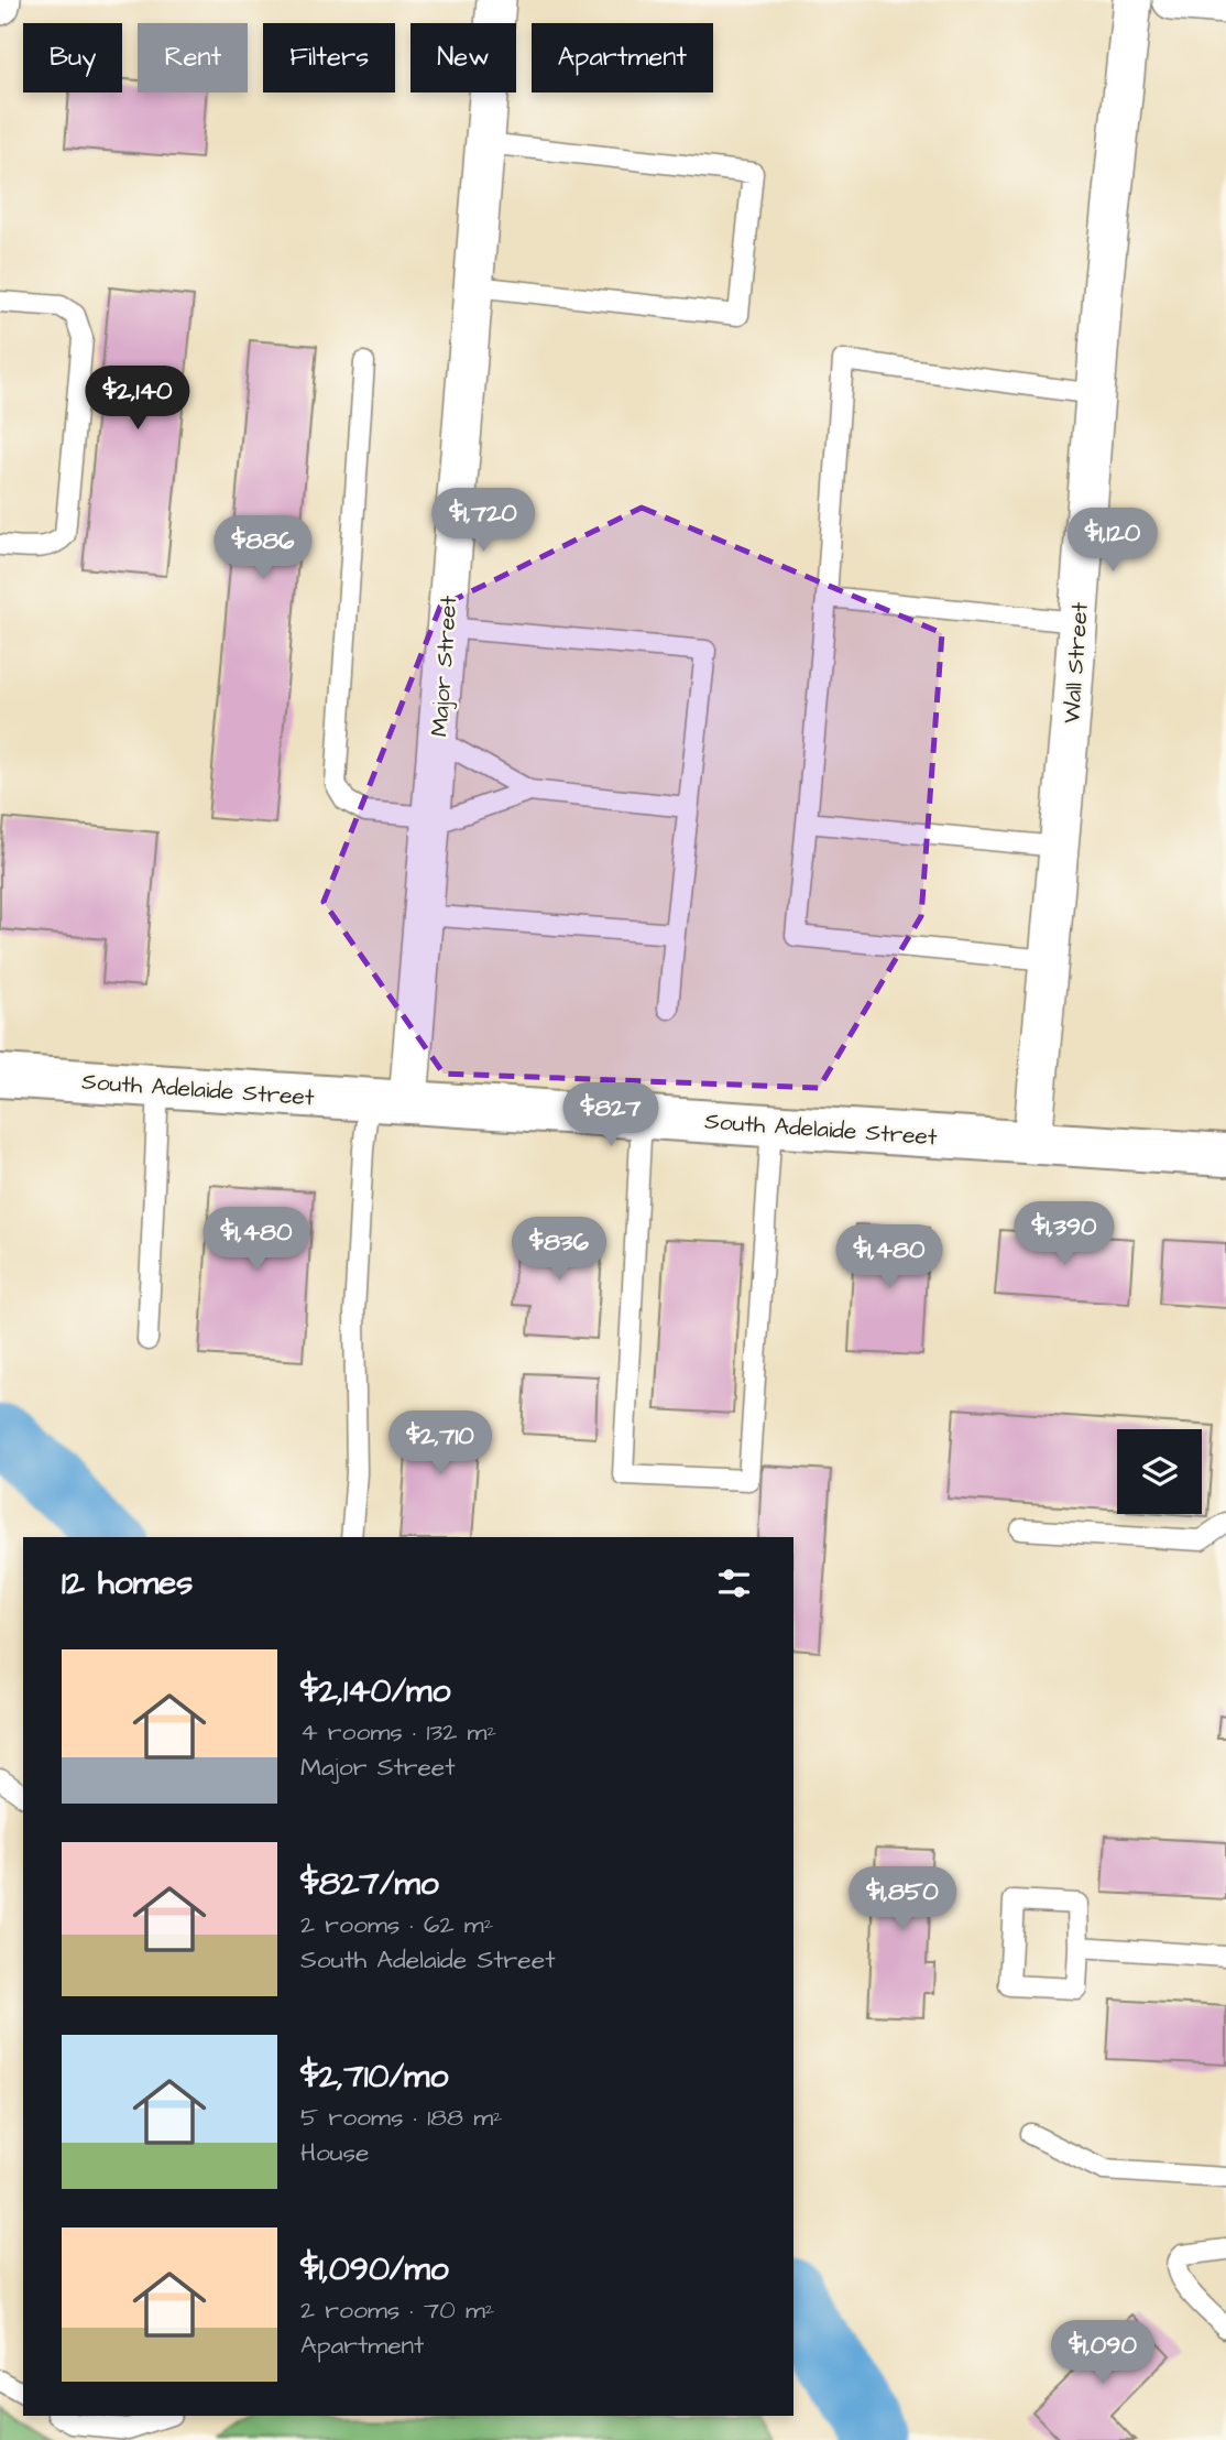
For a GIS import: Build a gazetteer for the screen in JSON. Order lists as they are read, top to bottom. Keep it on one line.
{"streets":{"street":["Wall Street","Major Street","South Adelaide Street"]},"crossings":[["Wall Street","South Adelaide Street"],["Major Street","South Adelaide Street"]],"page":{"chip":["Buy","Rent","Filters","New","Apartment"],"price":["$2,140","$1,720","$1,120","$886","$827","$1,390","$1,480","$836","$1,480","$2,710","$1,850","$1,090"],"heading":"12 homes","list":[{"name":"$2,140/mo","note":"4 rooms · 132 m² · Major Street"},{"name":"$827/mo","note":"2 rooms · 62 m² · South Adelaide Street"},{"name":"$2,710/mo","note":"5 rooms · 188 m² · House"},{"name":"$1,090/mo","note":"2 rooms · 70 m² · Apartment"}]}}
